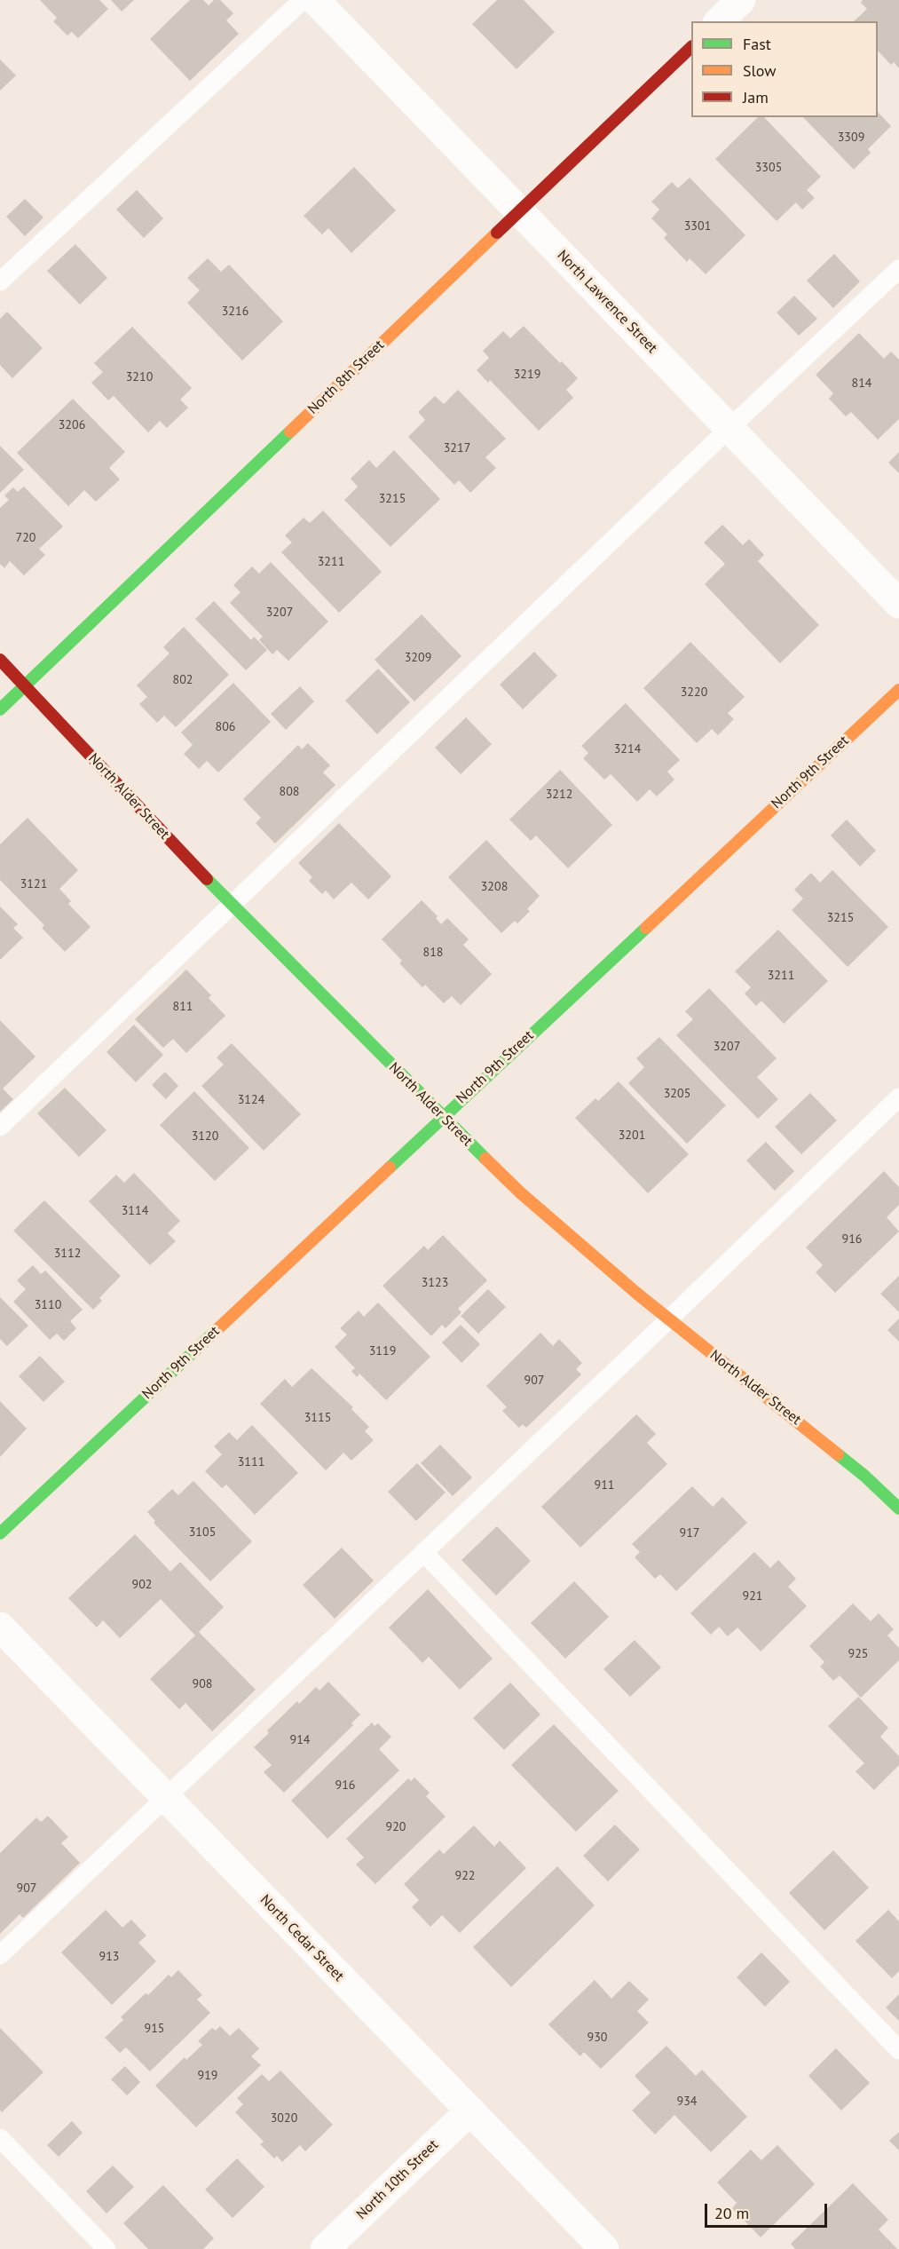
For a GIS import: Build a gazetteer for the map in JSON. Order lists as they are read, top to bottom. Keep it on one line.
{"streets":{"street":["North Lawrence Street","North 8th Street","North 9th Street","North Alder Street","North Cedar Street","North 10th Street"]},"crossings":[["North Lawrence Street","North 8th Street"],["North 8th Street","North Alder Street"],["North 9th Street","North Alder Street"],["North Cedar Street","North 10th Street"]],"house_numbers":["3309","3305","3301","3216","3219","3210","814","3206","3217","3215","720","3211","3207","3209","802","3220","806","3214","808","3212","3121","3208","3215","818","3211","811","3207","3205","3124","3201","3120","3114","916","3112","3123","3110","3119","907","3115","3111","911","3105","917","902","921","925","908","914","916","920","922","907","913","915","930","919","934","3020"],"legend":["Fast","Slow","Jam"],"scale_bar":"20 m"}
